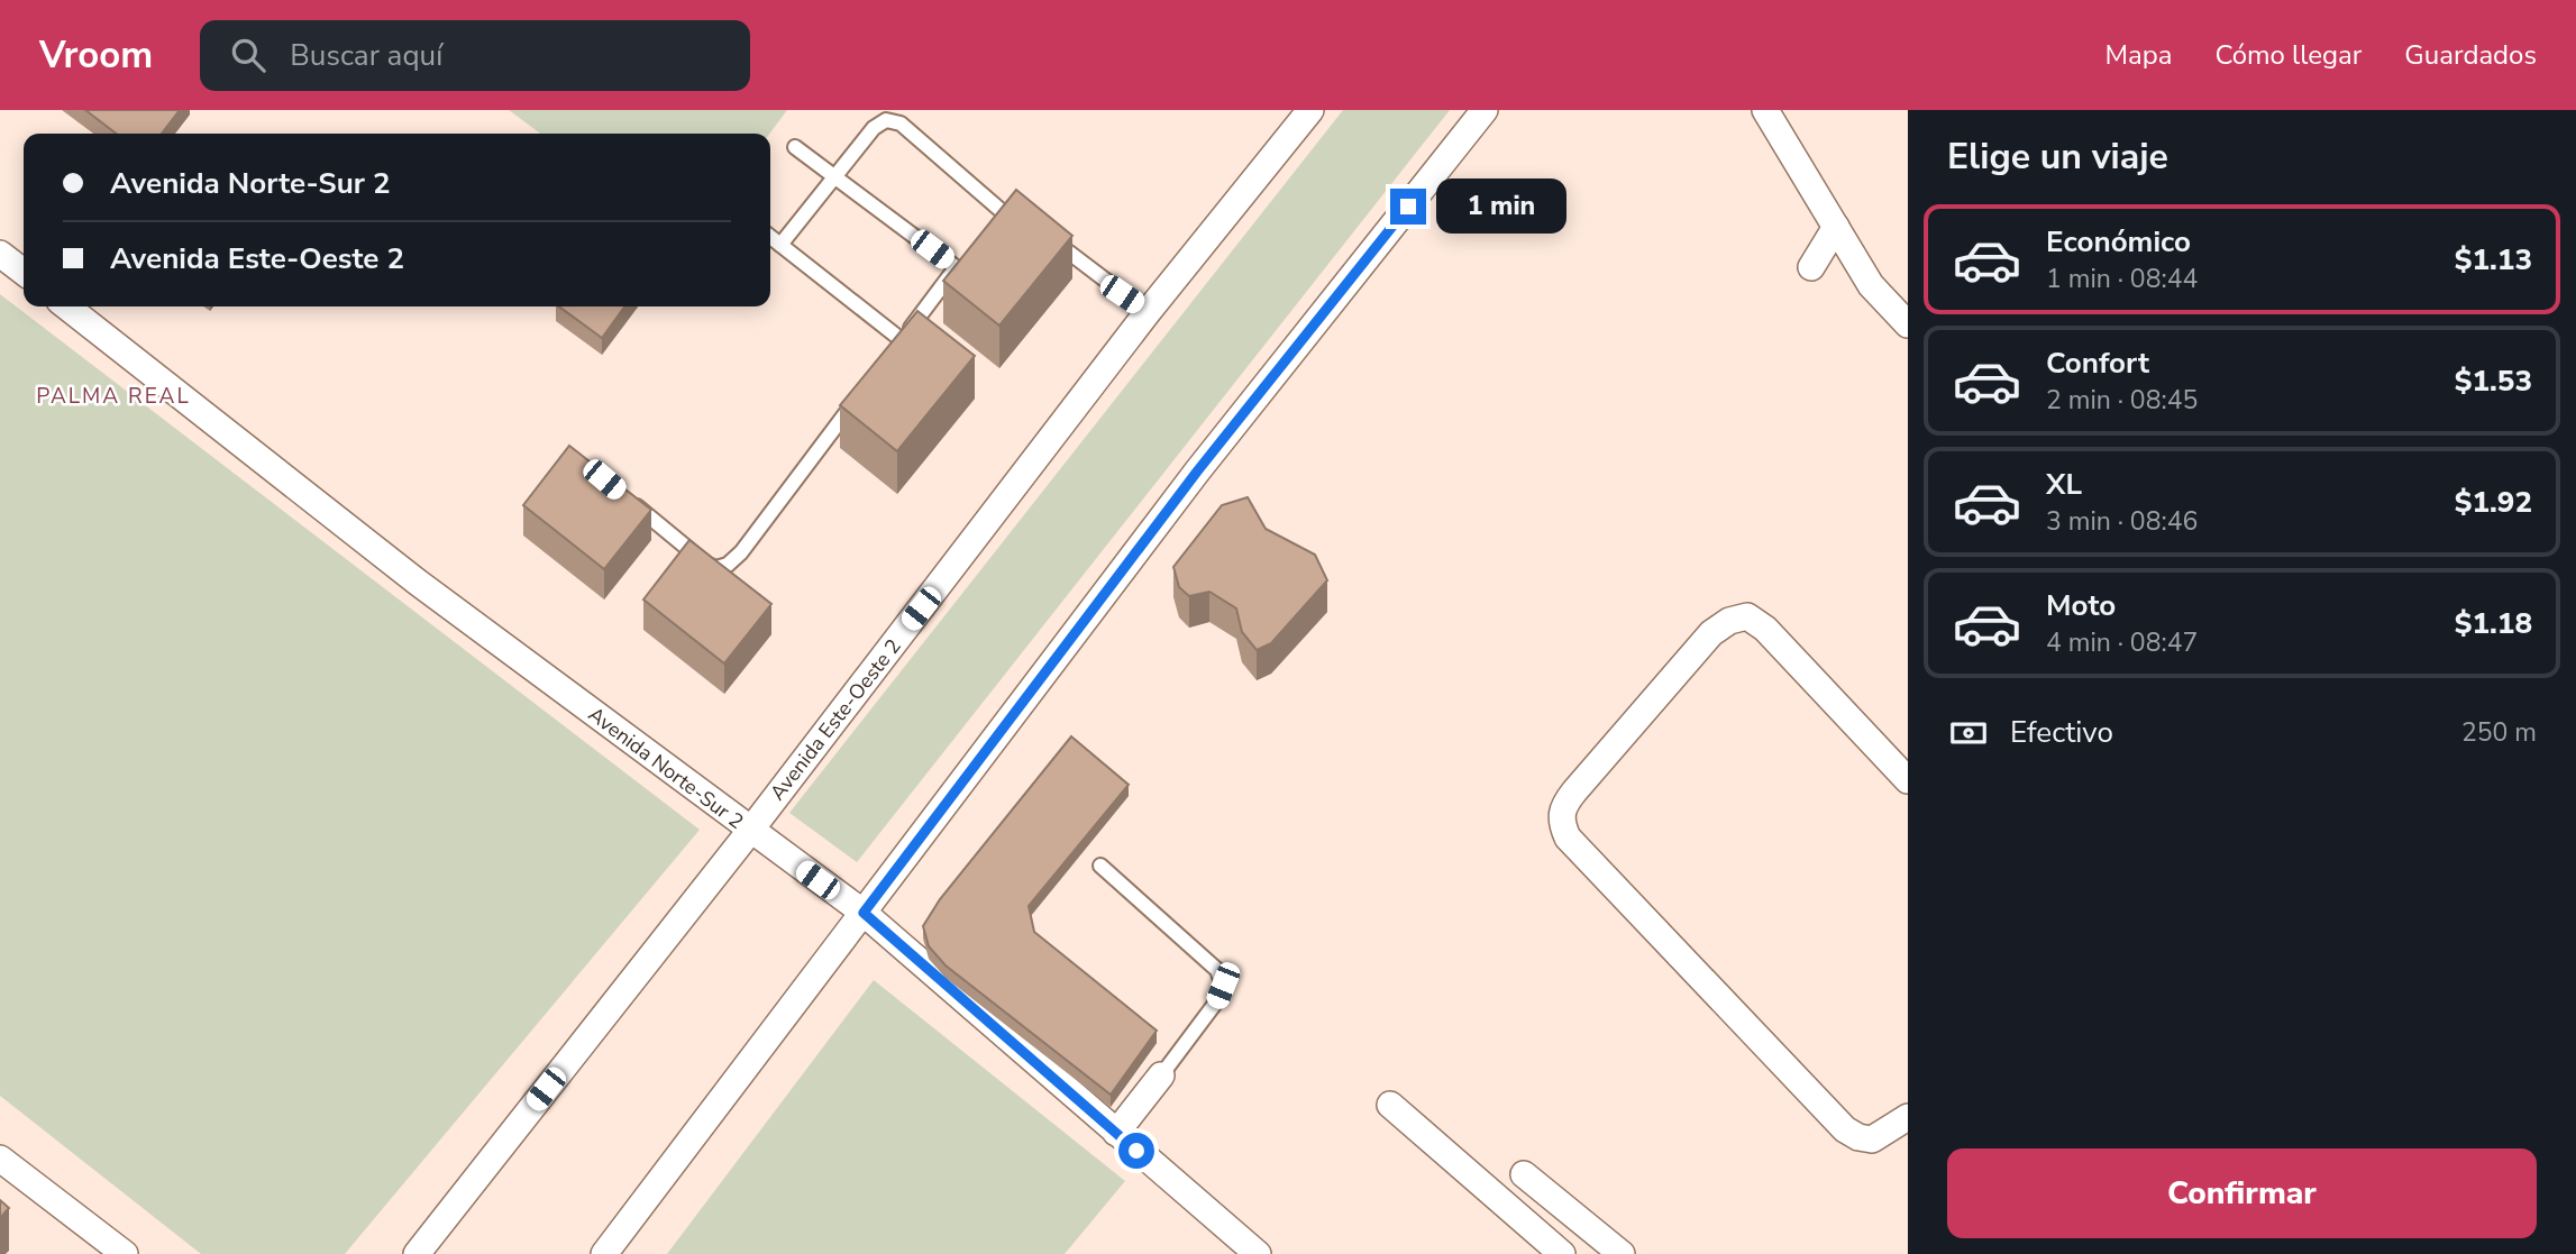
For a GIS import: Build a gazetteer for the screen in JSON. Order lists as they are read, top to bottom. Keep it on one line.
{"streets":{"street":["Avenida Este-Oeste 2","Avenida Norte-Sur 2"]},"crossings":[["Avenida Este-Oeste 2","Avenida Norte-Sur 2"]],"districts":["PALMA REAL"],"page":{"header":"Vroom","search":"Buscar aquí","nav":["Mapa","Cómo llegar","Guardados"],"heading":"Elige un viaje","banner":["Avenida Norte-Sur 2","Avenida Este-Oeste 2"],"bubble":"1 min","list":[{"name":"Económico","note":"1 min · 08:44","value":"$1.13"},{"name":"Confort","note":"2 min · 08:45","value":"$1.53"},{"name":"XL","note":"3 min · 08:46","value":"$1.92"},{"name":"Moto","note":"4 min · 08:47","value":"$1.18"}],"pay":["Efectivo","250 m"],"buttons":"Confirmar"}}
